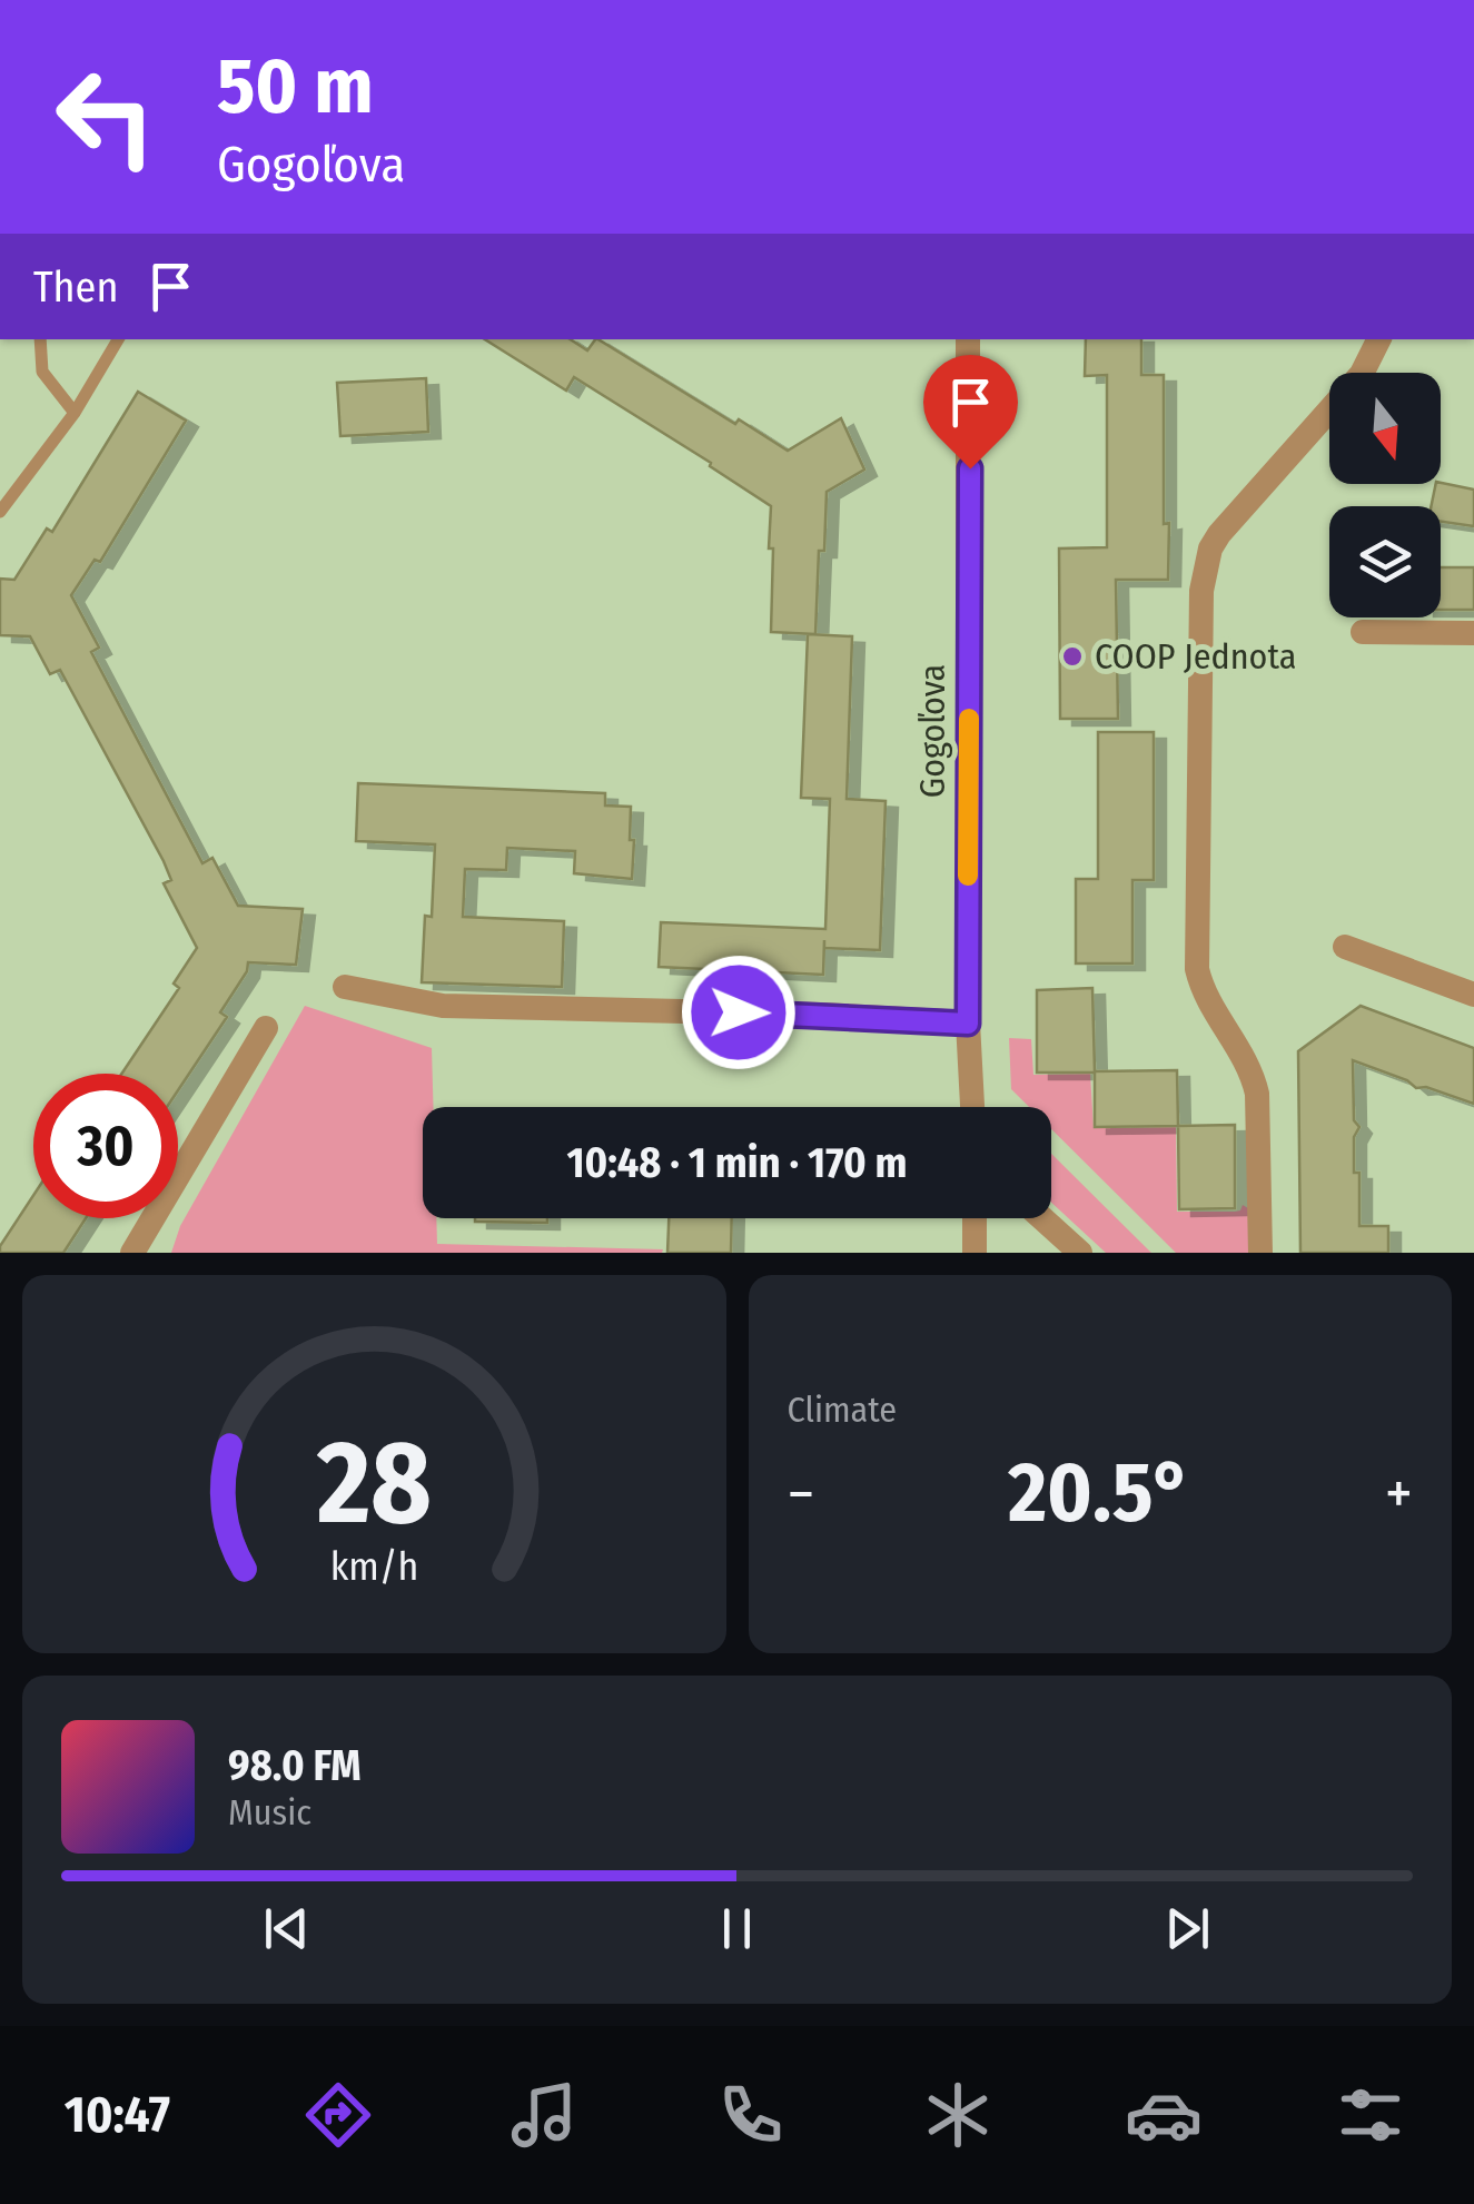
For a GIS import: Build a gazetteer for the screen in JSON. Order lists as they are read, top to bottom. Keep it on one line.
{"streets":{"street":["Gogoľova"]},"places":["COOP Jednota"],"north":"bottom","page":{"turn":["50 m","Gogoľova"],"then":"Then","limit":"30","trip":"10:48 · 1 min · 170 m","tile":"Climate","heat":["−","20.5°","+"],"song":["98.0 FM","Music"],"tabs":"10:47","gauge":["28","km/h"]}}
